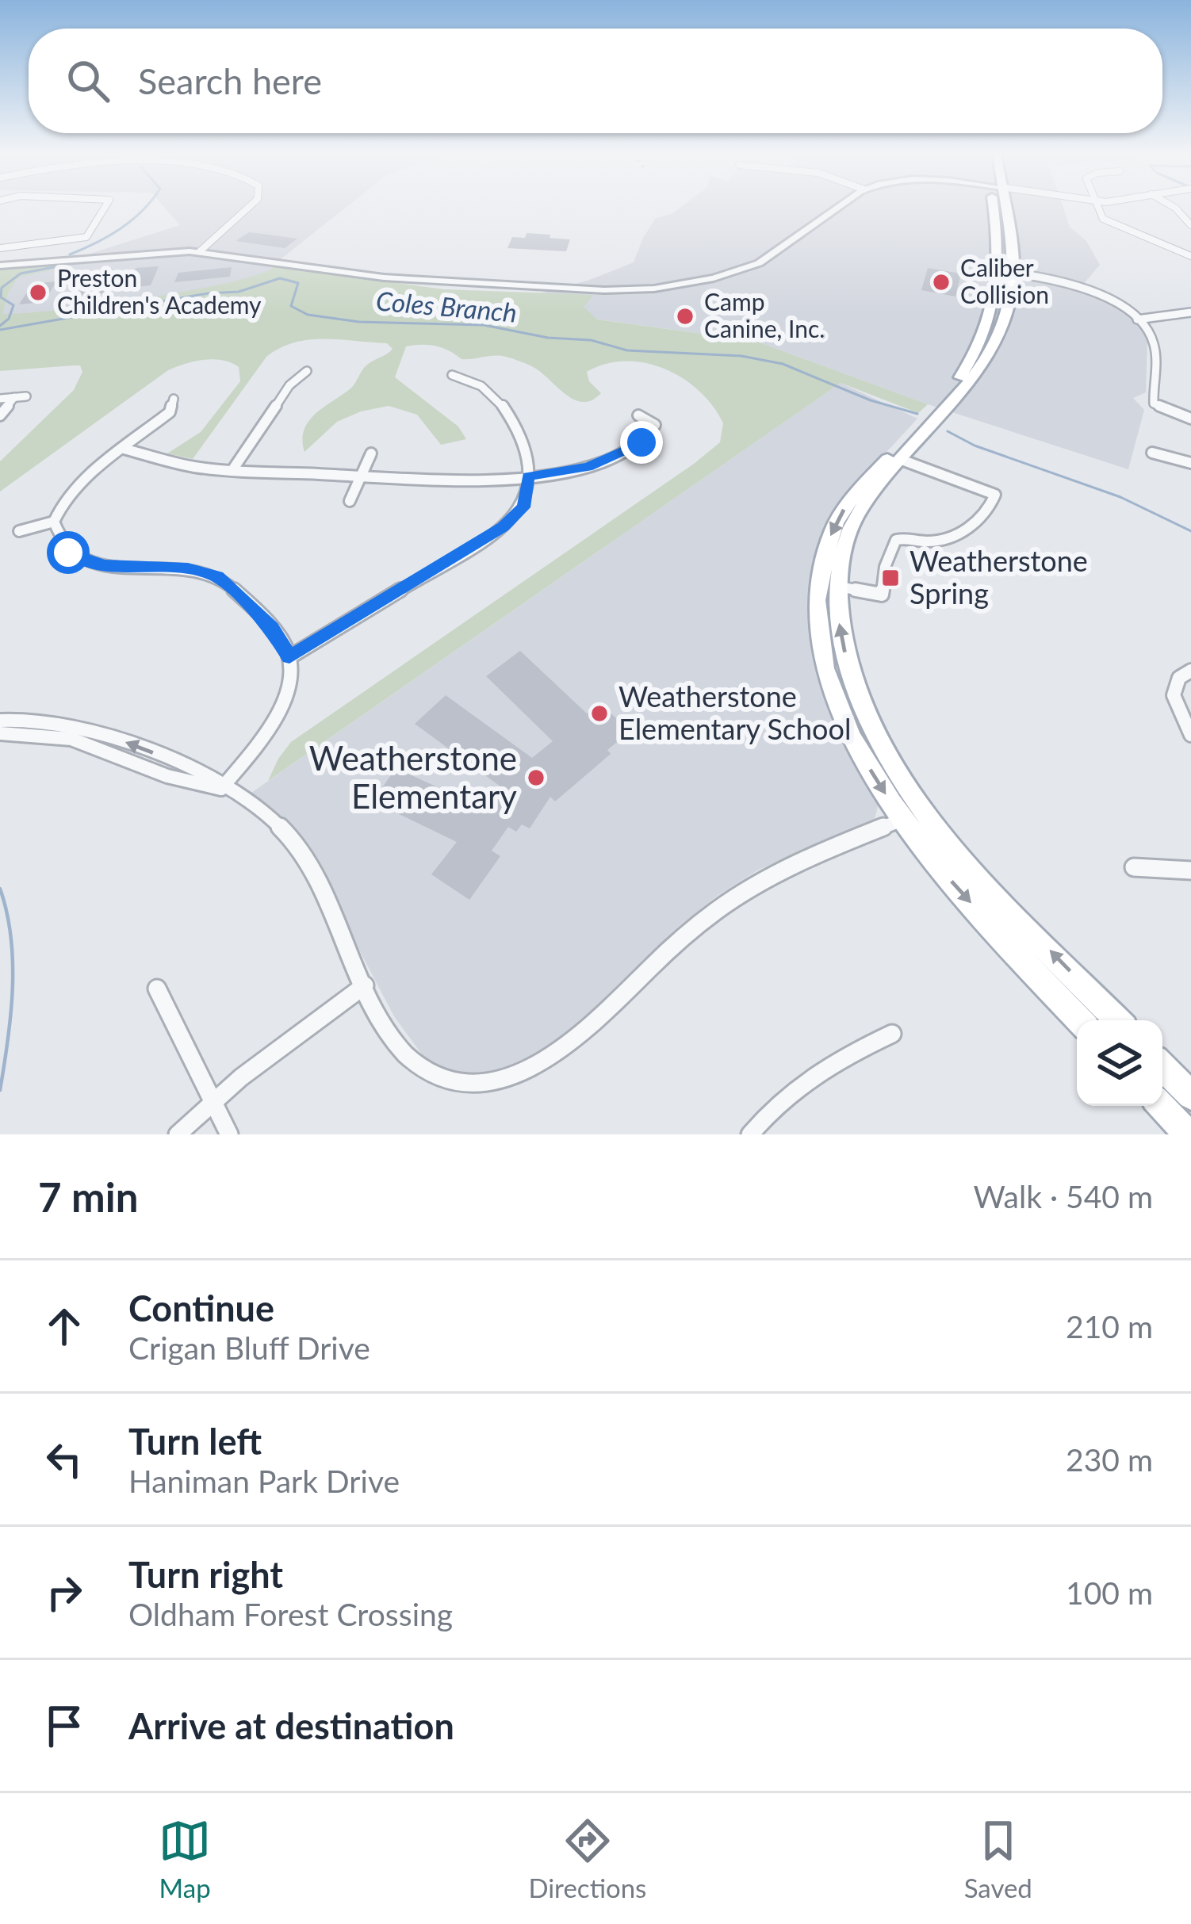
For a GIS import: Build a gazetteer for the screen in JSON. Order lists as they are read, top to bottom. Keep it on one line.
{"water":["Coles Branch"],"places":{"other":["Caliber Collision","Preston Children's Academy","Camp Canine, Inc.","Weatherstone Elementary School","Weatherstone Elementary"],"transit":["Weatherstone Spring"]},"page":{"search":"Search here","heading":["7 min","Walk · 540 m"],"list":[["Continue","Crigan Bluff Drive","210 m"],["Turn left","Haniman Park Drive","230 m"],["Turn right","Oldham Forest Crossing","100 m"],"Arrive at destination"],"nav":["Map","Directions","Saved"]}}
